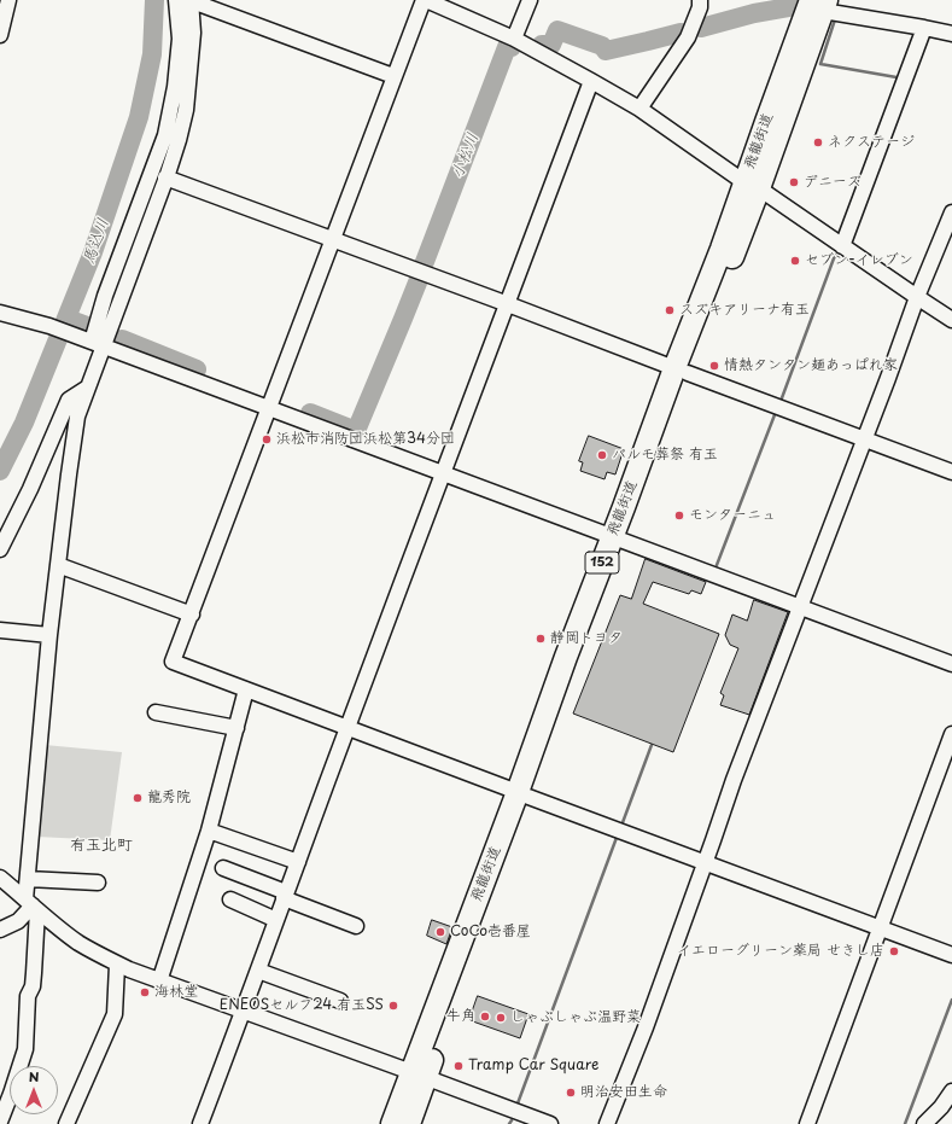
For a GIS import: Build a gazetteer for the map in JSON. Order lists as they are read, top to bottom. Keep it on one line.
{"streets":{"highway":["飛龍街道","152"]},"districts":["有玉北町"],"water":["小松川","馬込川"],"places":["ネクステージ","デニーズ","セブン-イレブン","スズキアリーナ有玉","情熱タンタン麺あっぱれ家","浜松市消防団浜松第34分団","パルモ葬祭 有玉","モンターニュ","静岡トヨタ","龍秀院","CoCo壱番屋","イエローグリーン薬局 せきし店","海林堂","ENEOSセルフ24 有玉SS","牛角","しゃぶしゃぶ温野菜","Tramp Car Square","明治安田生命"],"north":"top"}
